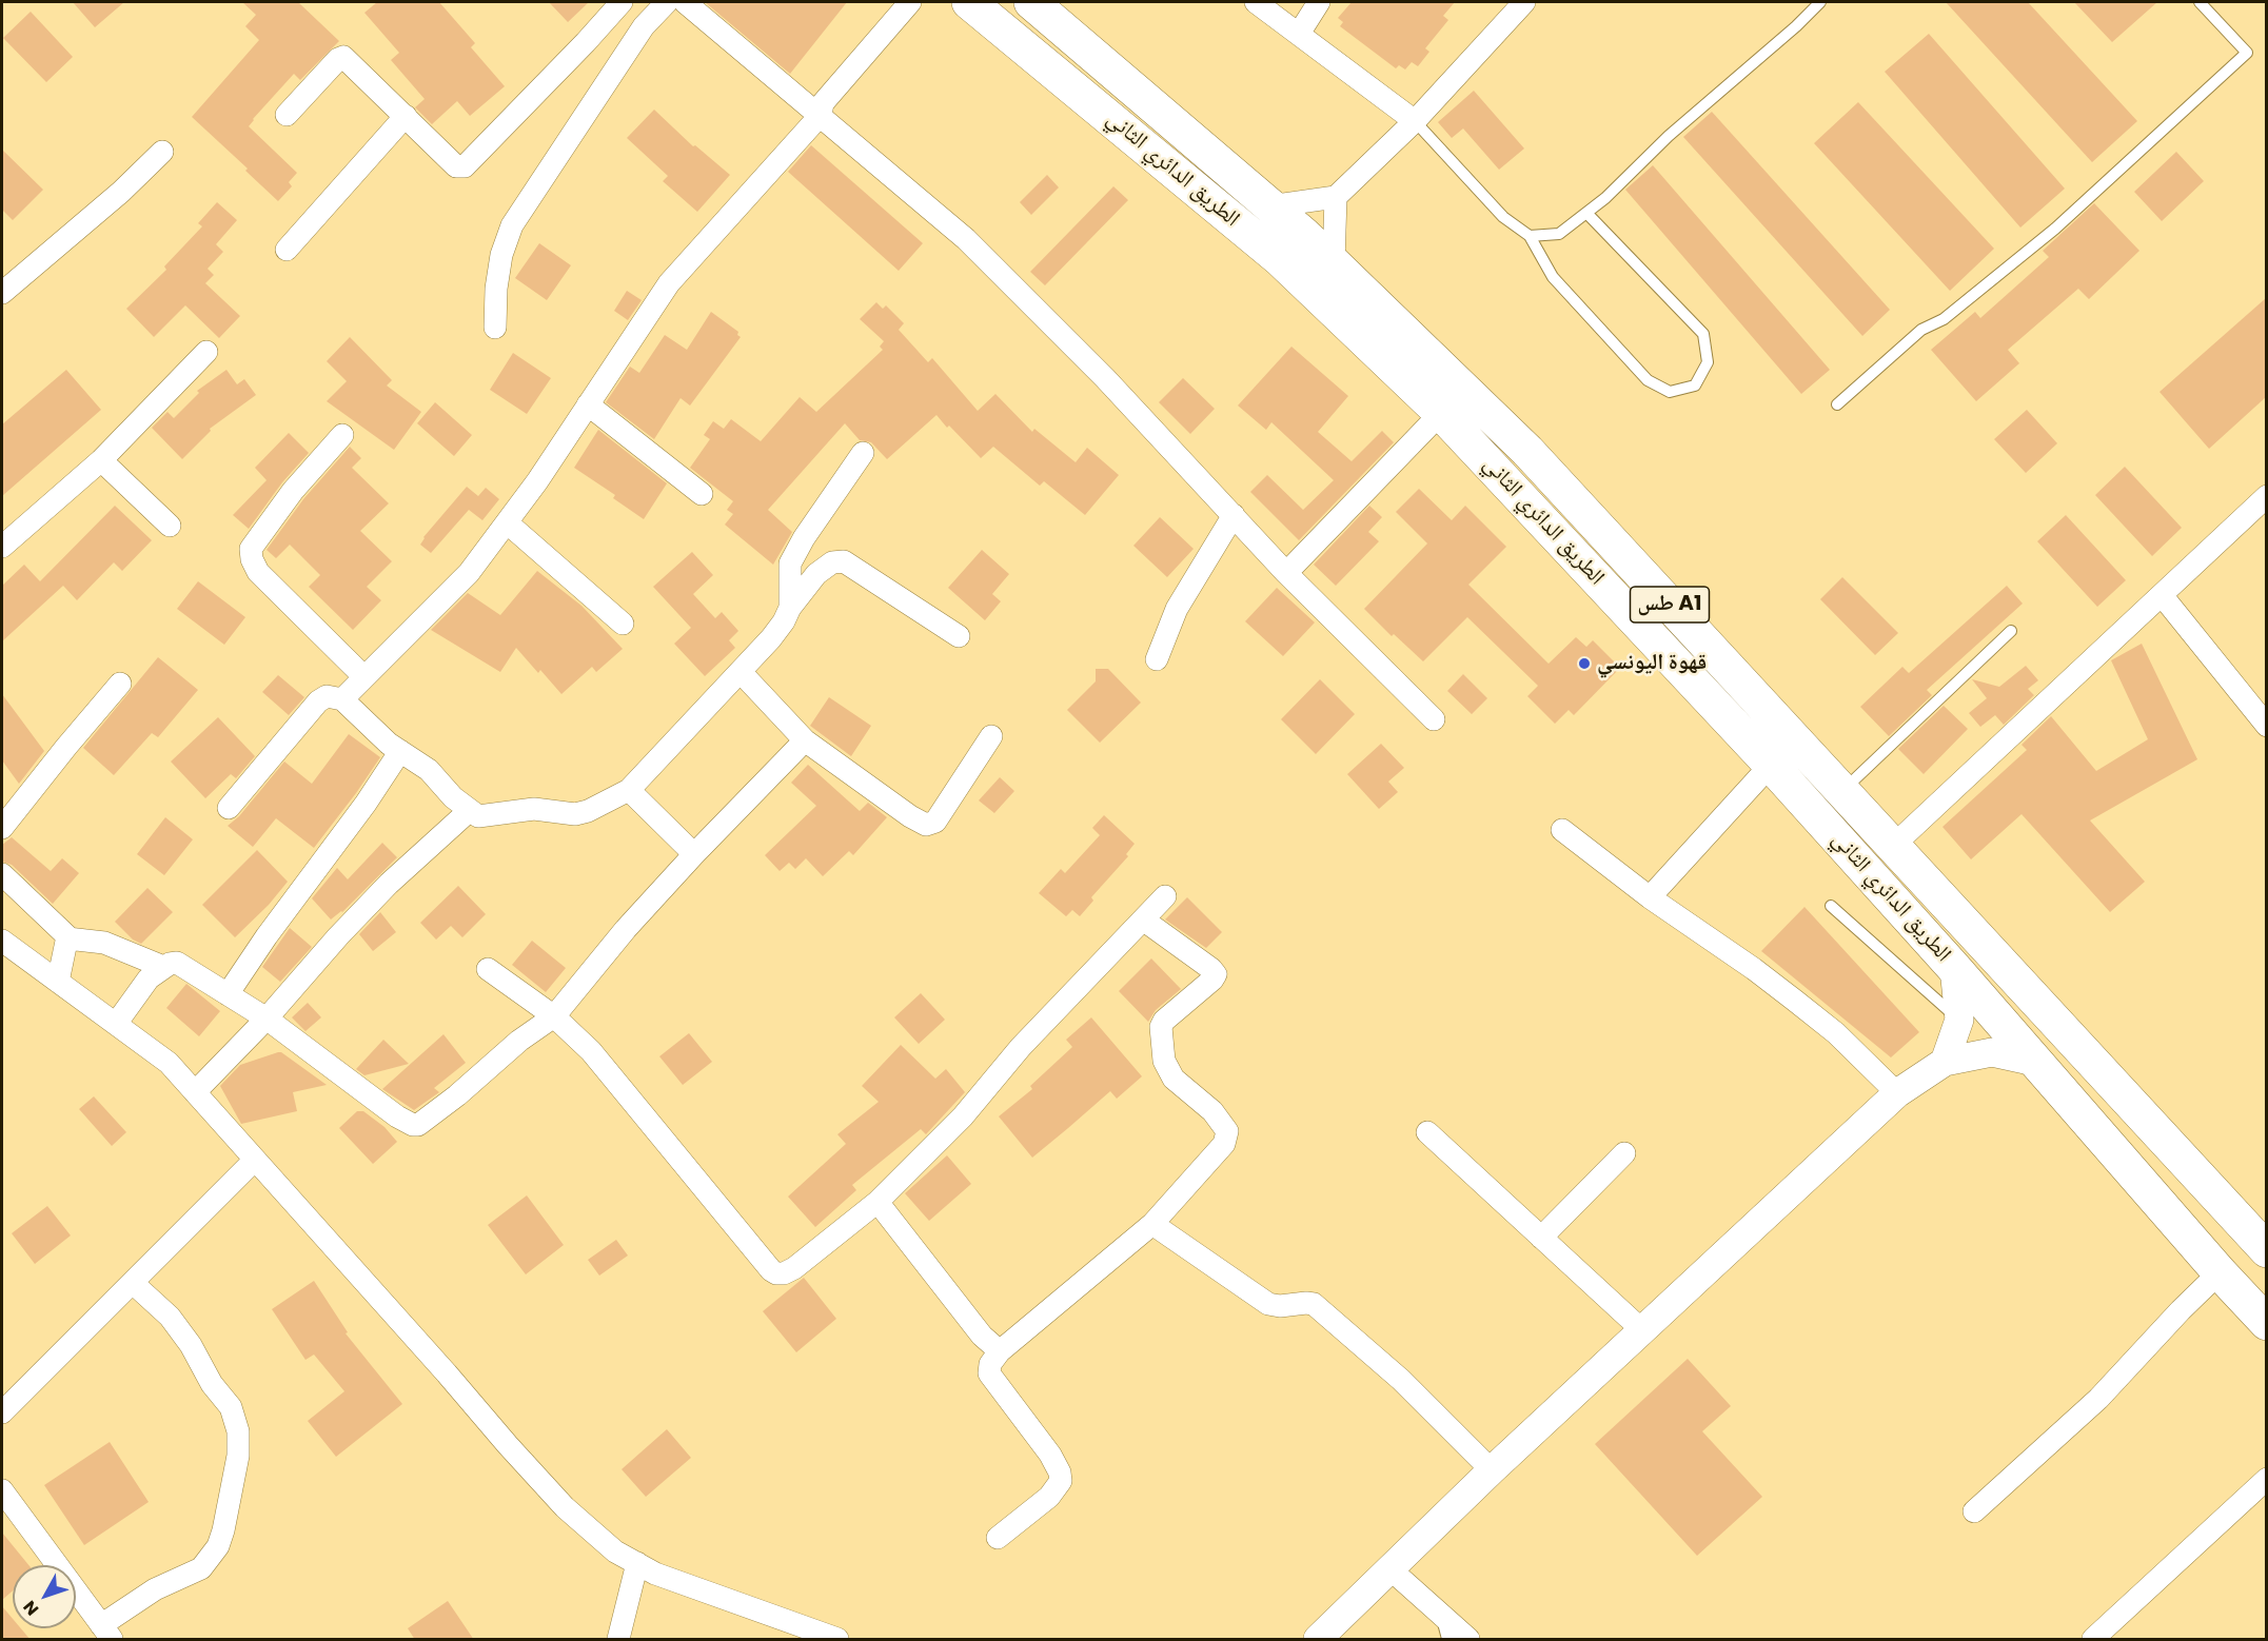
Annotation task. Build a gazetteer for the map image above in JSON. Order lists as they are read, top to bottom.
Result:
{
  "streets": {
    "highway": ["الطريق الدائري الثاني", "طس A1"]
  },
  "places": ["قهوة اليونسي"],
  "north": "bottom left"
}
